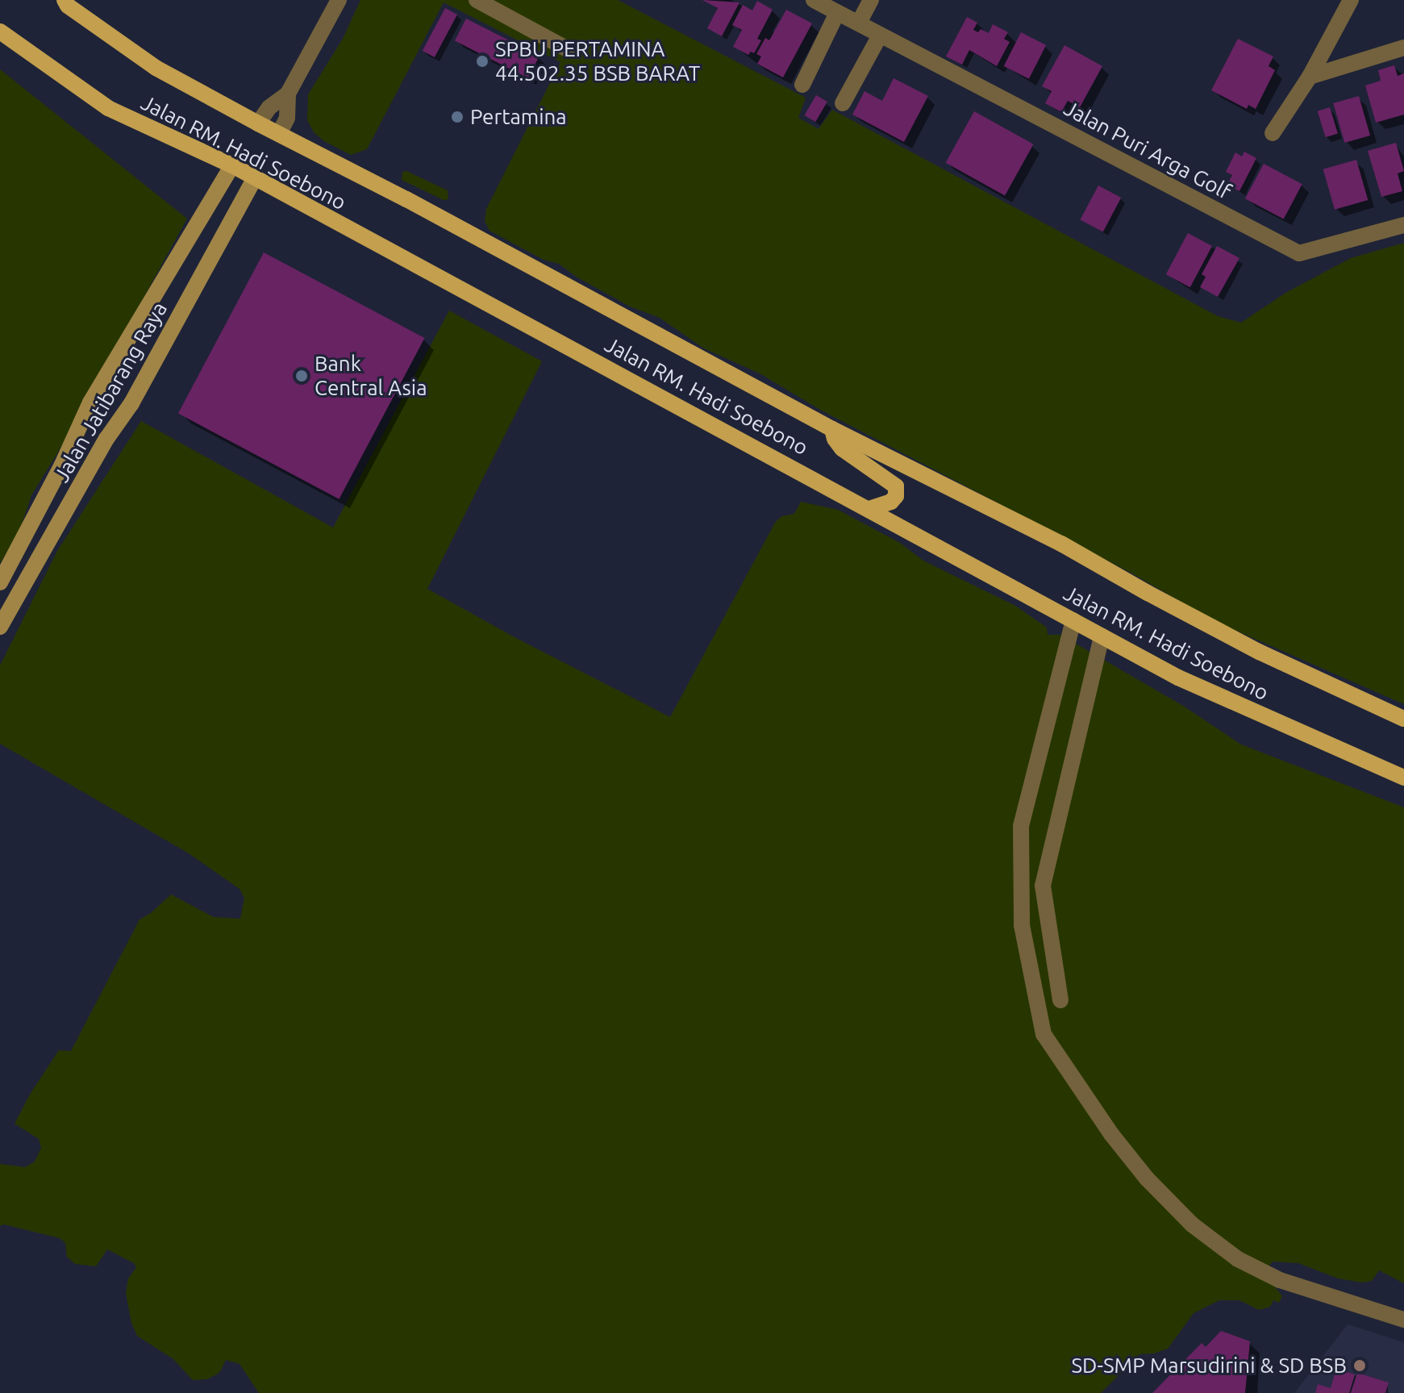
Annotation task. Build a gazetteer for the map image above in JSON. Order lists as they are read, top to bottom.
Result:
{
  "streets": {
    "main road": ["Jalan RM. Hadi Soebono"],
    "street": ["Jalan Puri Arga Golf", "Jalan Jatibarang Raya"]
  },
  "crossings": [
    ["Jalan RM. Hadi Soebono", "Jalan Jatibarang Raya"]
  ],
  "places": [
    "SPBU PERTAMINA 44.502.35 BSB BARAT",
    "Pertamina",
    "Bank Central Asia",
    "SD-SMP Marsudirini & SD BSB"
  ]
}
